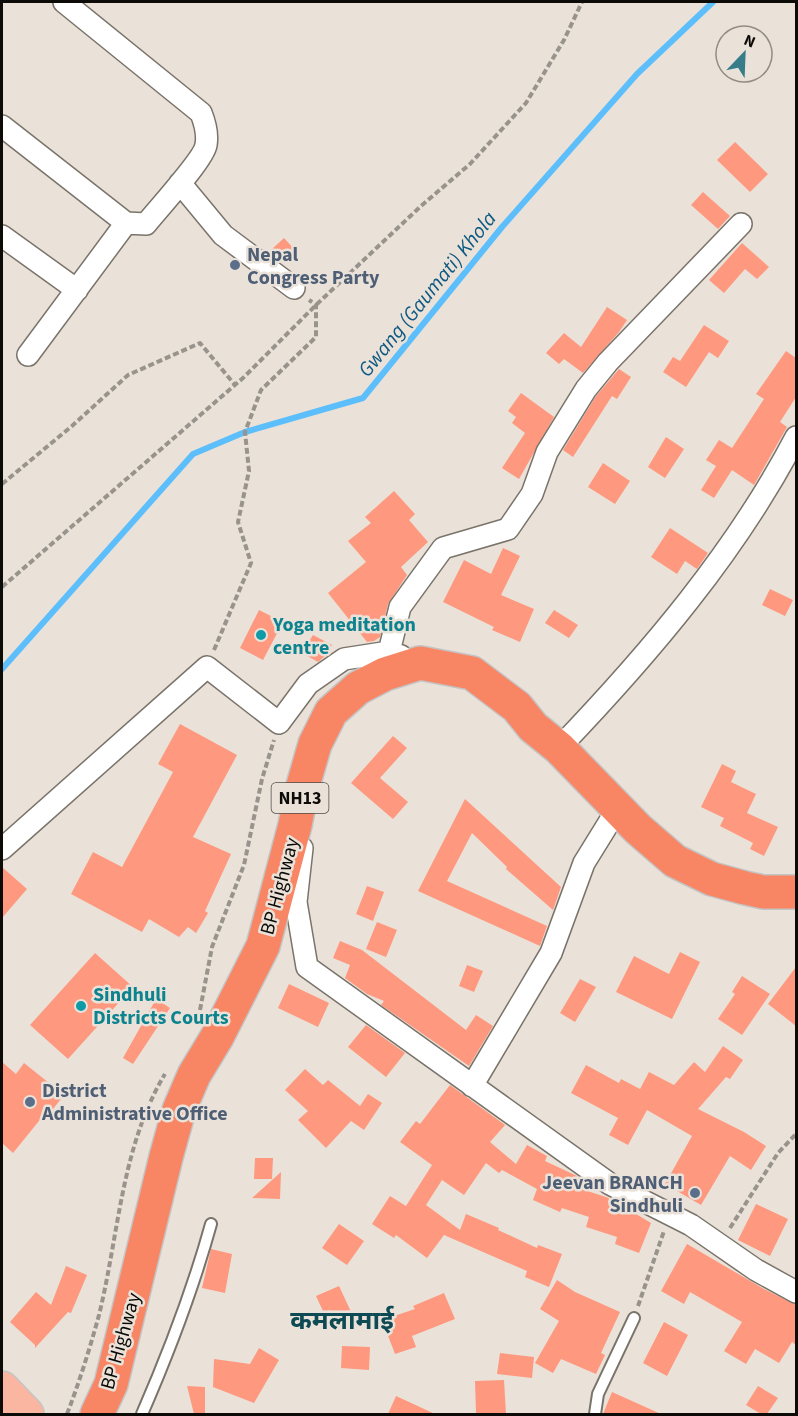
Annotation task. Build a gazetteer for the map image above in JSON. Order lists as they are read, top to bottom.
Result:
{
  "streets": {
    "highway": ["NH13", "BP Highway"]
  },
  "districts": ["कमलामाई"],
  "water": ["Gwang (Gaumati) Khola"],
  "places": [
    "Nepal Congress Party",
    "Yoga meditation centre",
    "Sindhuli Districts Courts",
    "District Administrative Office",
    "Jeevan BRANCH Sindhuli"
  ],
  "north": "top right"
}
